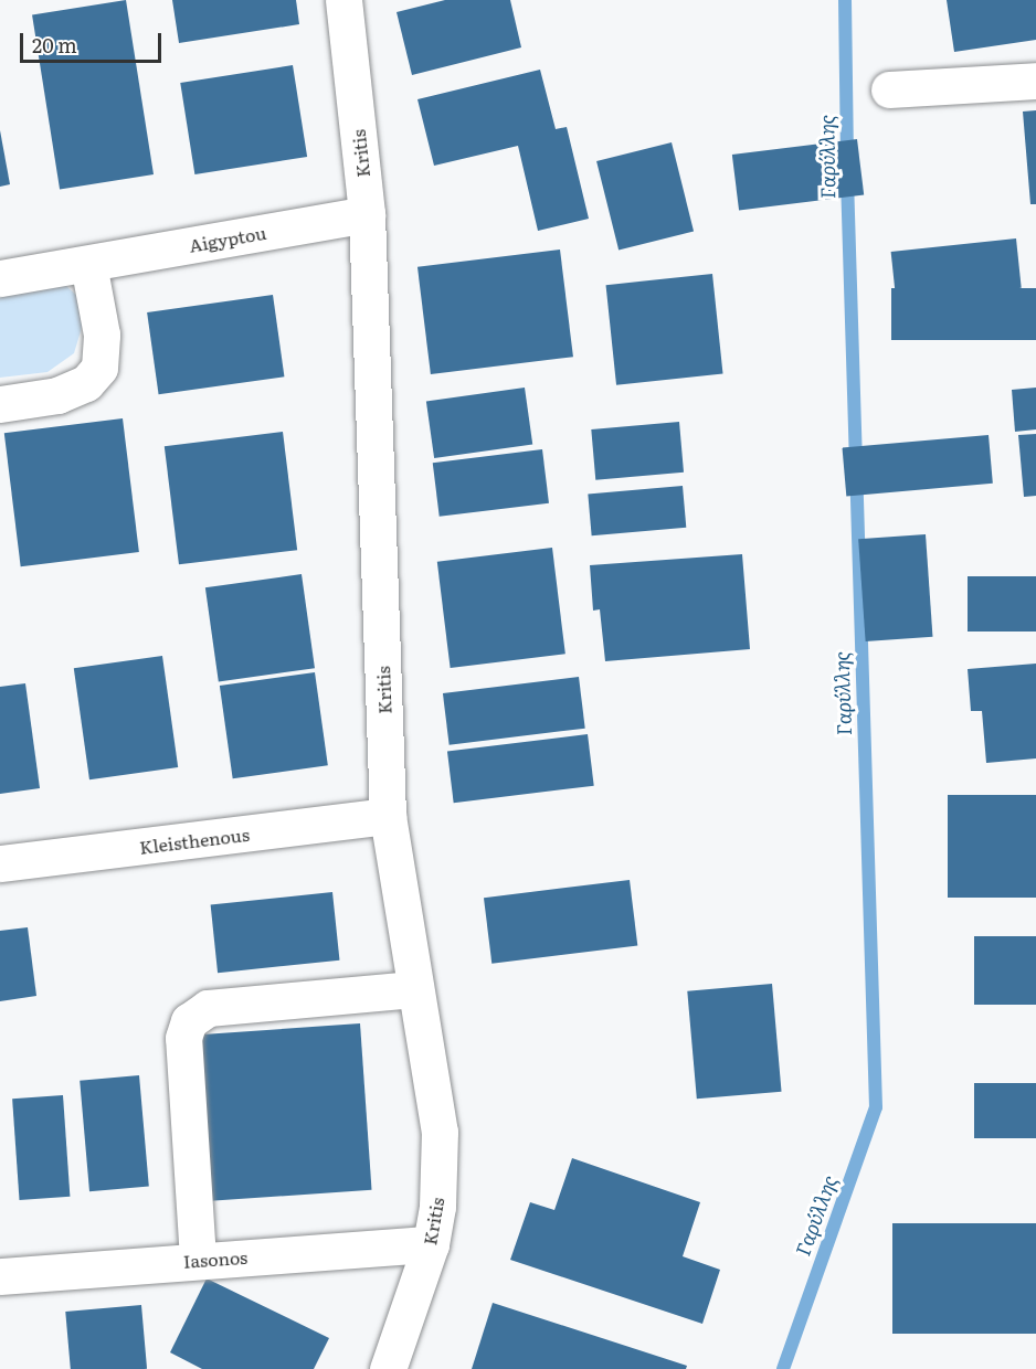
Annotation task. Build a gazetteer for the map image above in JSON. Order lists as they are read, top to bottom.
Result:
{
  "streets": {
    "street": [
      "Kritis",
      "Aigyptou",
      "Kleisthenous",
      "Iasonos"
    ]
  },
  "crossings": [
    ["Kritis", "Aigyptou"],
    ["Kritis", "Kleisthenous"],
    ["Kritis", "Iasonos"]
  ],
  "water": ["Γαρύλλης"],
  "scale_bar": "20 m"
}
